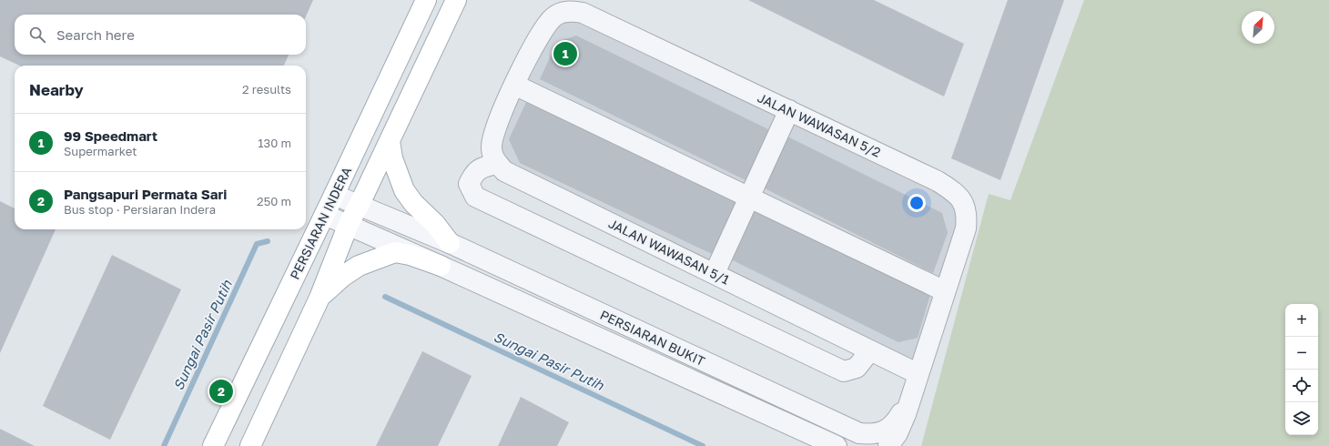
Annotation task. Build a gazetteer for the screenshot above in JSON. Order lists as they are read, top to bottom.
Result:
{
  "streets": {
    "main road": ["PERSIARAN INDERA"],
    "street": ["JALAN WAWASAN 5/2", "JALAN WAWASAN 5/1", "PERSIARAN BUKIT"]
  },
  "crossings": [
    ["JALAN WAWASAN 5/2", "JALAN WAWASAN 5/1"],
    ["JALAN WAWASAN 5/2", "PERSIARAN BUKIT"],
    ["PERSIARAN INDERA", "PERSIARAN BUKIT"]
  ],
  "water": ["Sungai Pasir Putih"],
  "north": "top right",
  "page": {
    "search": "Search here",
    "pins": ["1", "2"],
    "heading": ["Nearby", "2 results"],
    "list": [
      {
        "mark": "1",
        "name": "99 Speedmart",
        "note": "Supermarket",
        "value": "130 m"
      },
      {
        "mark": "2",
        "name": "Pangsapuri Permata Sari",
        "note": "Bus stop · Persiaran Indera",
        "value": "250 m"
      }
    ],
    "map_buttons": ["+", "−"]
  }
}
